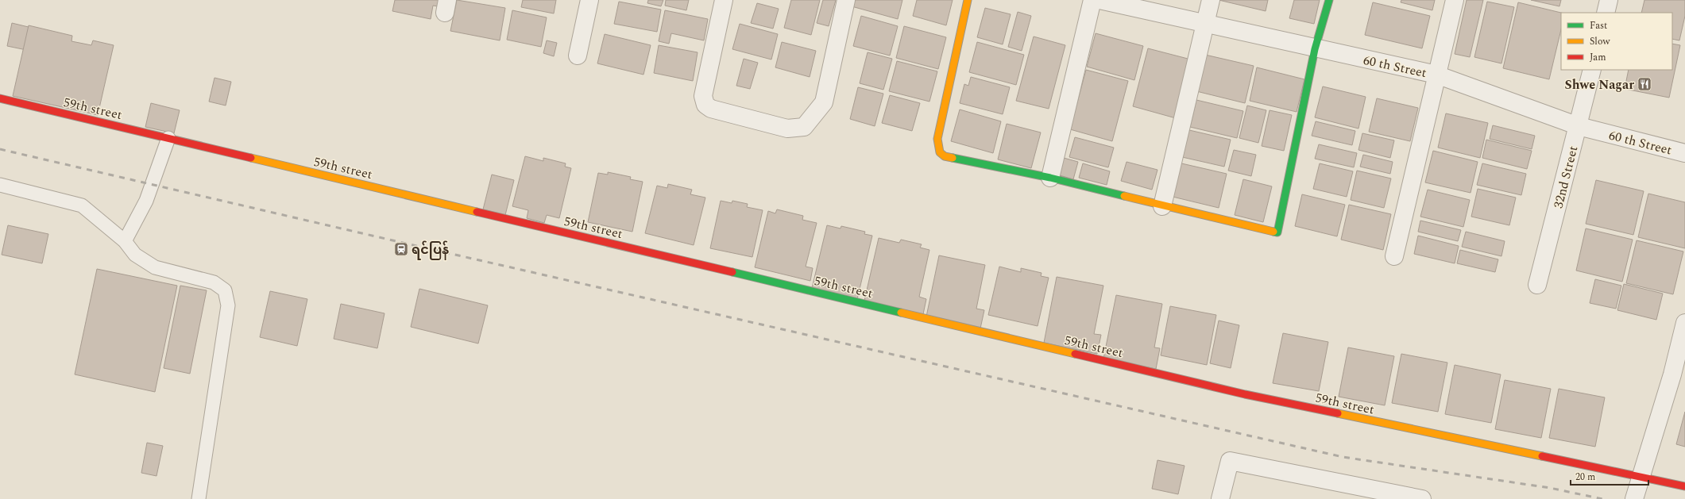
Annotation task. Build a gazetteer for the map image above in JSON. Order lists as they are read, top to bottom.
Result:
{
  "streets": {
    "street": ["60 th Street", "59th street", "32nd Street"]
  },
  "crossings": [
    ["60 th Street", "32nd Street"]
  ],
  "places": {
    "restaurant": ["Shwe Nagar"],
    "station": ["ရင်ပြန်"]
  },
  "legend": ["Fast", "Slow", "Jam"],
  "scale_bar": "20 m"
}
